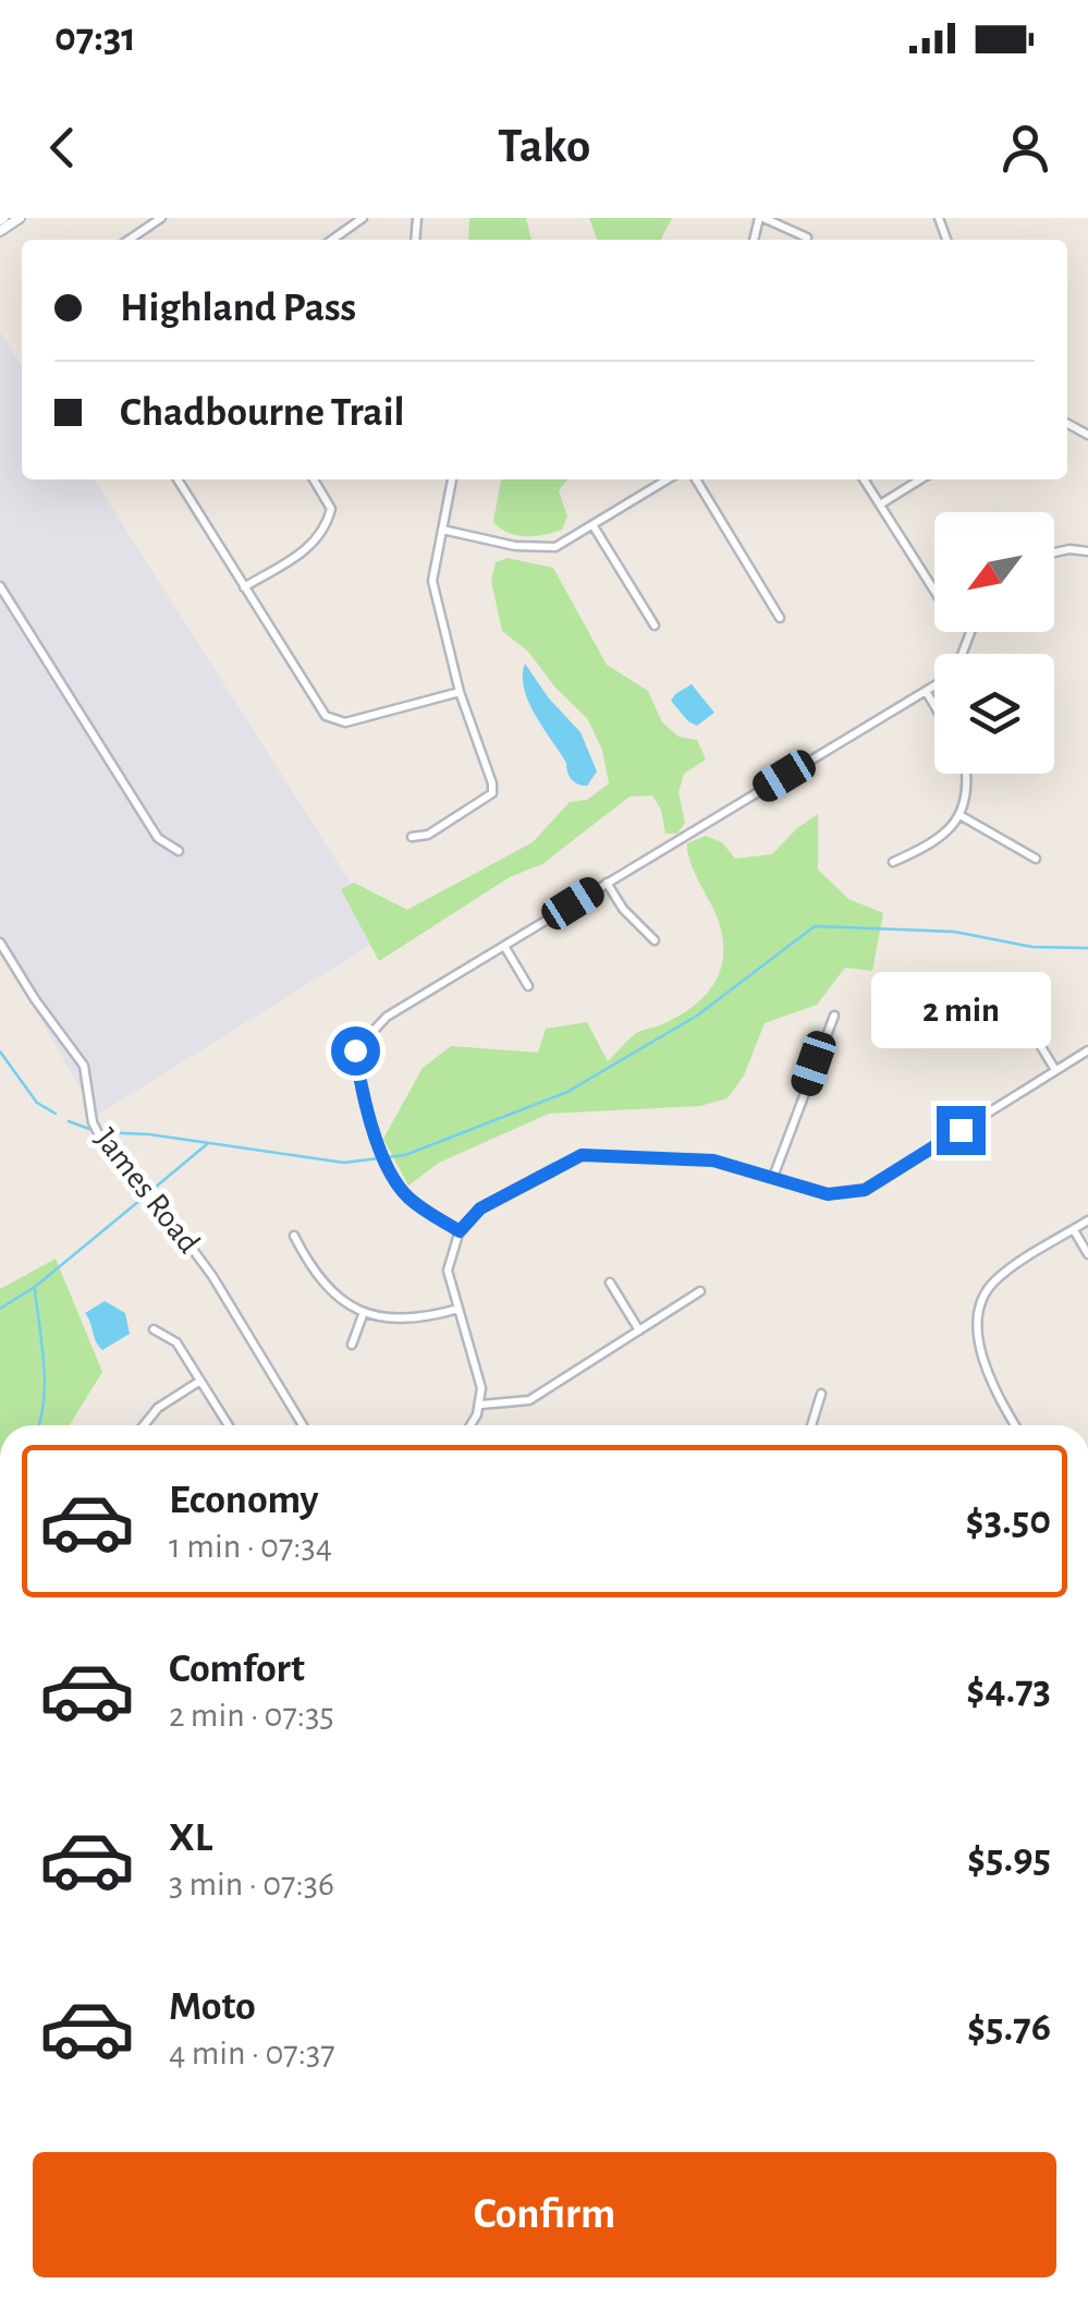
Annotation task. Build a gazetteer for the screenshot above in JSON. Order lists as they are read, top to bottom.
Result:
{
  "streets": {
    "street": ["James Road"]
  },
  "north": "bottom left",
  "page": {
    "status": "07:31",
    "header": "Tako",
    "banner": ["Highland Pass", "Chadbourne Trail"],
    "bubble": "2 min",
    "list": [
      {
        "name": "Economy",
        "note": "1 min · 07:34",
        "value": "$3.50"
      },
      {
        "name": "Comfort",
        "note": "2 min · 07:35",
        "value": "$4.73"
      },
      {
        "name": "XL",
        "note": "3 min · 07:36",
        "value": "$5.95"
      },
      {
        "name": "Moto",
        "note": "4 min · 07:37",
        "value": "$5.76"
      }
    ],
    "buttons": "Confirm"
  }
}
